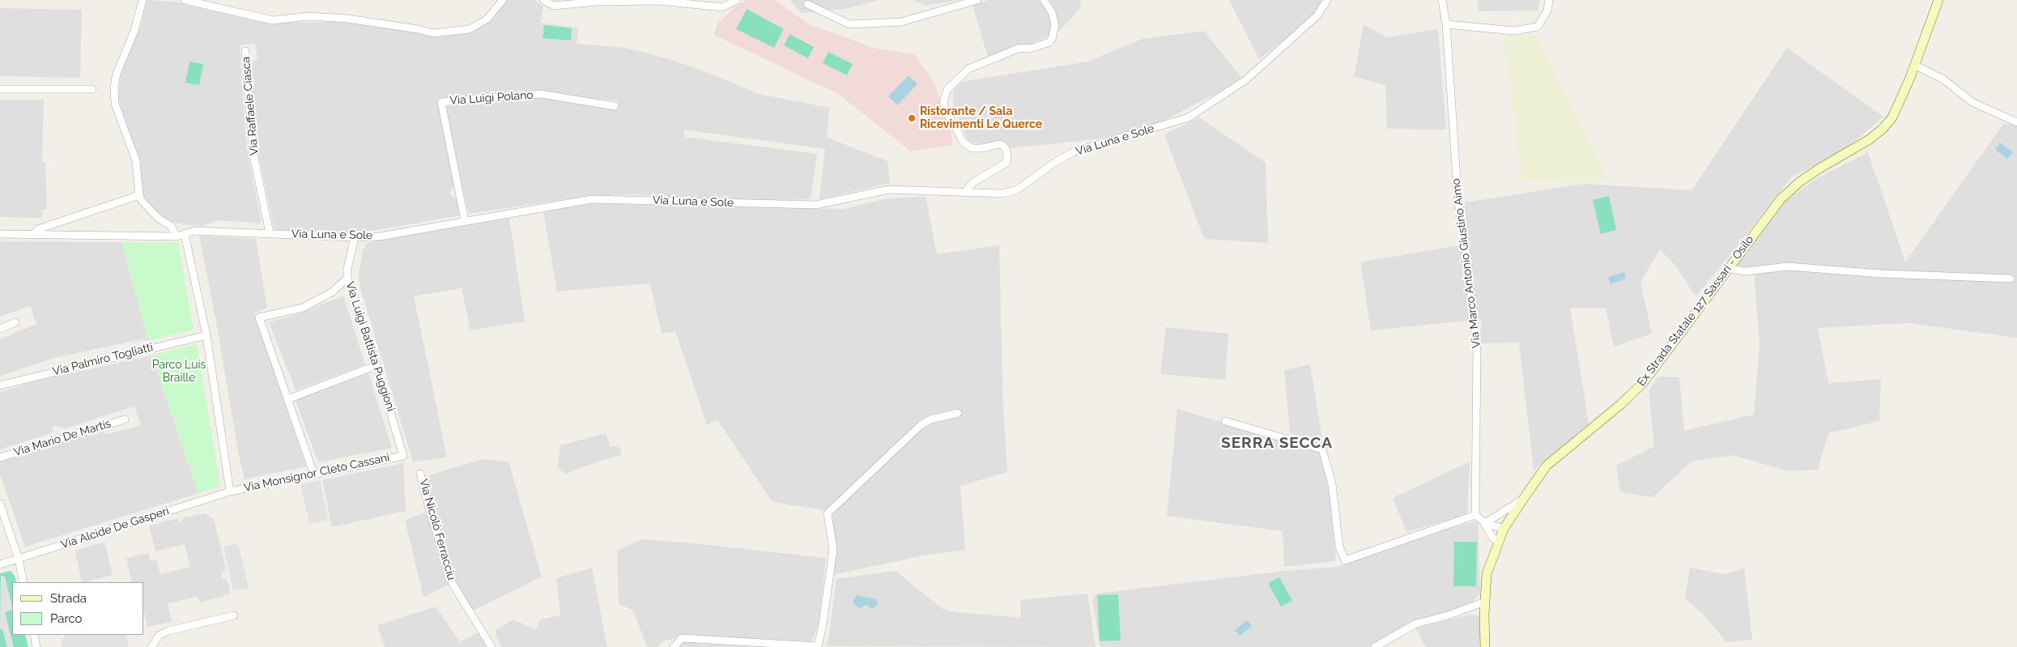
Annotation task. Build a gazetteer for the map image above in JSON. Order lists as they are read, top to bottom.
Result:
{
  "streets": {
    "main road": ["Ex Strada Statale 127 Sassari - Osilo"],
    "street": [
      "Via Luigi Polano",
      "Via Raffaele Ciasca",
      "Via Luna e Sole",
      "Via Marco Antonio Giustino Aimo",
      "Via Luigi Battista Puggioni",
      "Via Palmiro Togliatti",
      "Via Mario De Martis",
      "Via Monsignor Cleto Cassani",
      "Via Alcide De Gasperi",
      "Via Nicolò Ferracciu"
    ]
  },
  "crossings": [
    ["Via Luigi Polano", "Via Luna e Sole"],
    ["Via Raffaele Ciasca", "Via Luna e Sole"],
    ["Via Luna e Sole", "Via Luigi Battista Puggioni"],
    ["Via Luigi Battista Puggioni", "Via Monsignor Cleto Cassani"],
    ["Via Monsignor Cleto Cassani", "Via Alcide De Gasperi"]
  ],
  "districts": ["SERRA SECCA"],
  "parks": ["Parco Luis Braille"],
  "places": ["Ristorante / Sala Ricevimenti Le Querce"],
  "legend": ["Strada", "Parco"]
}
